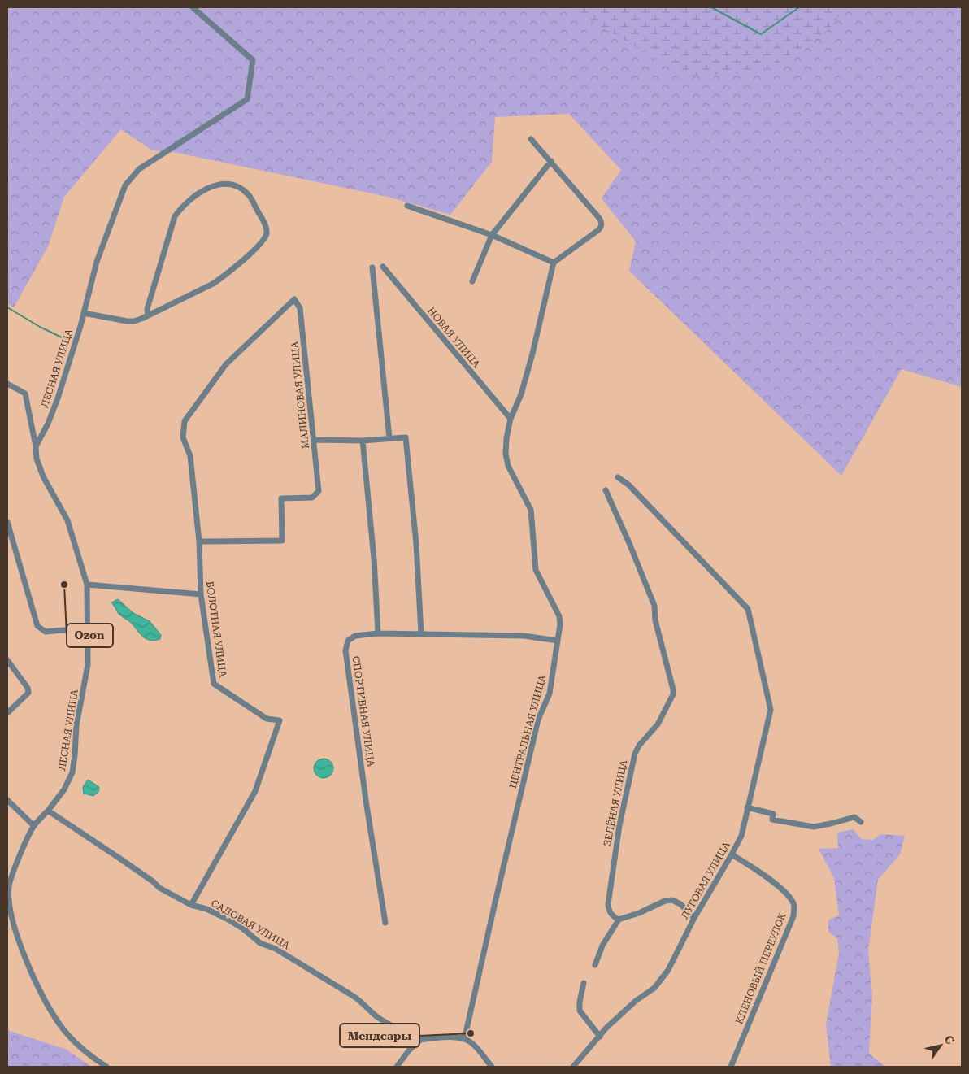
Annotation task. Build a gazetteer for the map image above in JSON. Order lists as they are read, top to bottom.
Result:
{
  "streets": {
    "street": [
      "НОВАЯ УЛИЦА",
      "ЛЕСНАЯ УЛИЦА",
      "МАЛИНОВАЯ УЛИЦА",
      "БОЛОТНАЯ УЛИЦА",
      "СПОРТИВНАЯ УЛИЦА",
      "ЦЕНТРАЛЬНАЯ УЛИЦА",
      "ЗЕЛЁНАЯ УЛИЦА",
      "ЛУГОВАЯ УЛИЦА",
      "САДОВАЯ УЛИЦА",
      "КЛЕНОВЫЙ ПЕРЕУЛОК"
    ]
  },
  "crossings": [
    ["НОВАЯ УЛИЦА", "ЦЕНТРАЛЬНАЯ УЛИЦА"],
    ["ЛЕСНАЯ УЛИЦА", "САДОВАЯ УЛИЦА"],
    ["МАЛИНОВАЯ УЛИЦА", "БОЛОТНАЯ УЛИЦА"],
    ["БОЛОТНАЯ УЛИЦА", "САДОВАЯ УЛИЦА"],
    ["СПОРТИВНАЯ УЛИЦА", "ЦЕНТРАЛЬНАЯ УЛИЦА"],
    ["ЛУГОВАЯ УЛИЦА", "КЛЕНОВЫЙ ПЕРЕУЛОК"]
  ],
  "places": ["Ozon", "Мендсары"],
  "north": "top right"
}
